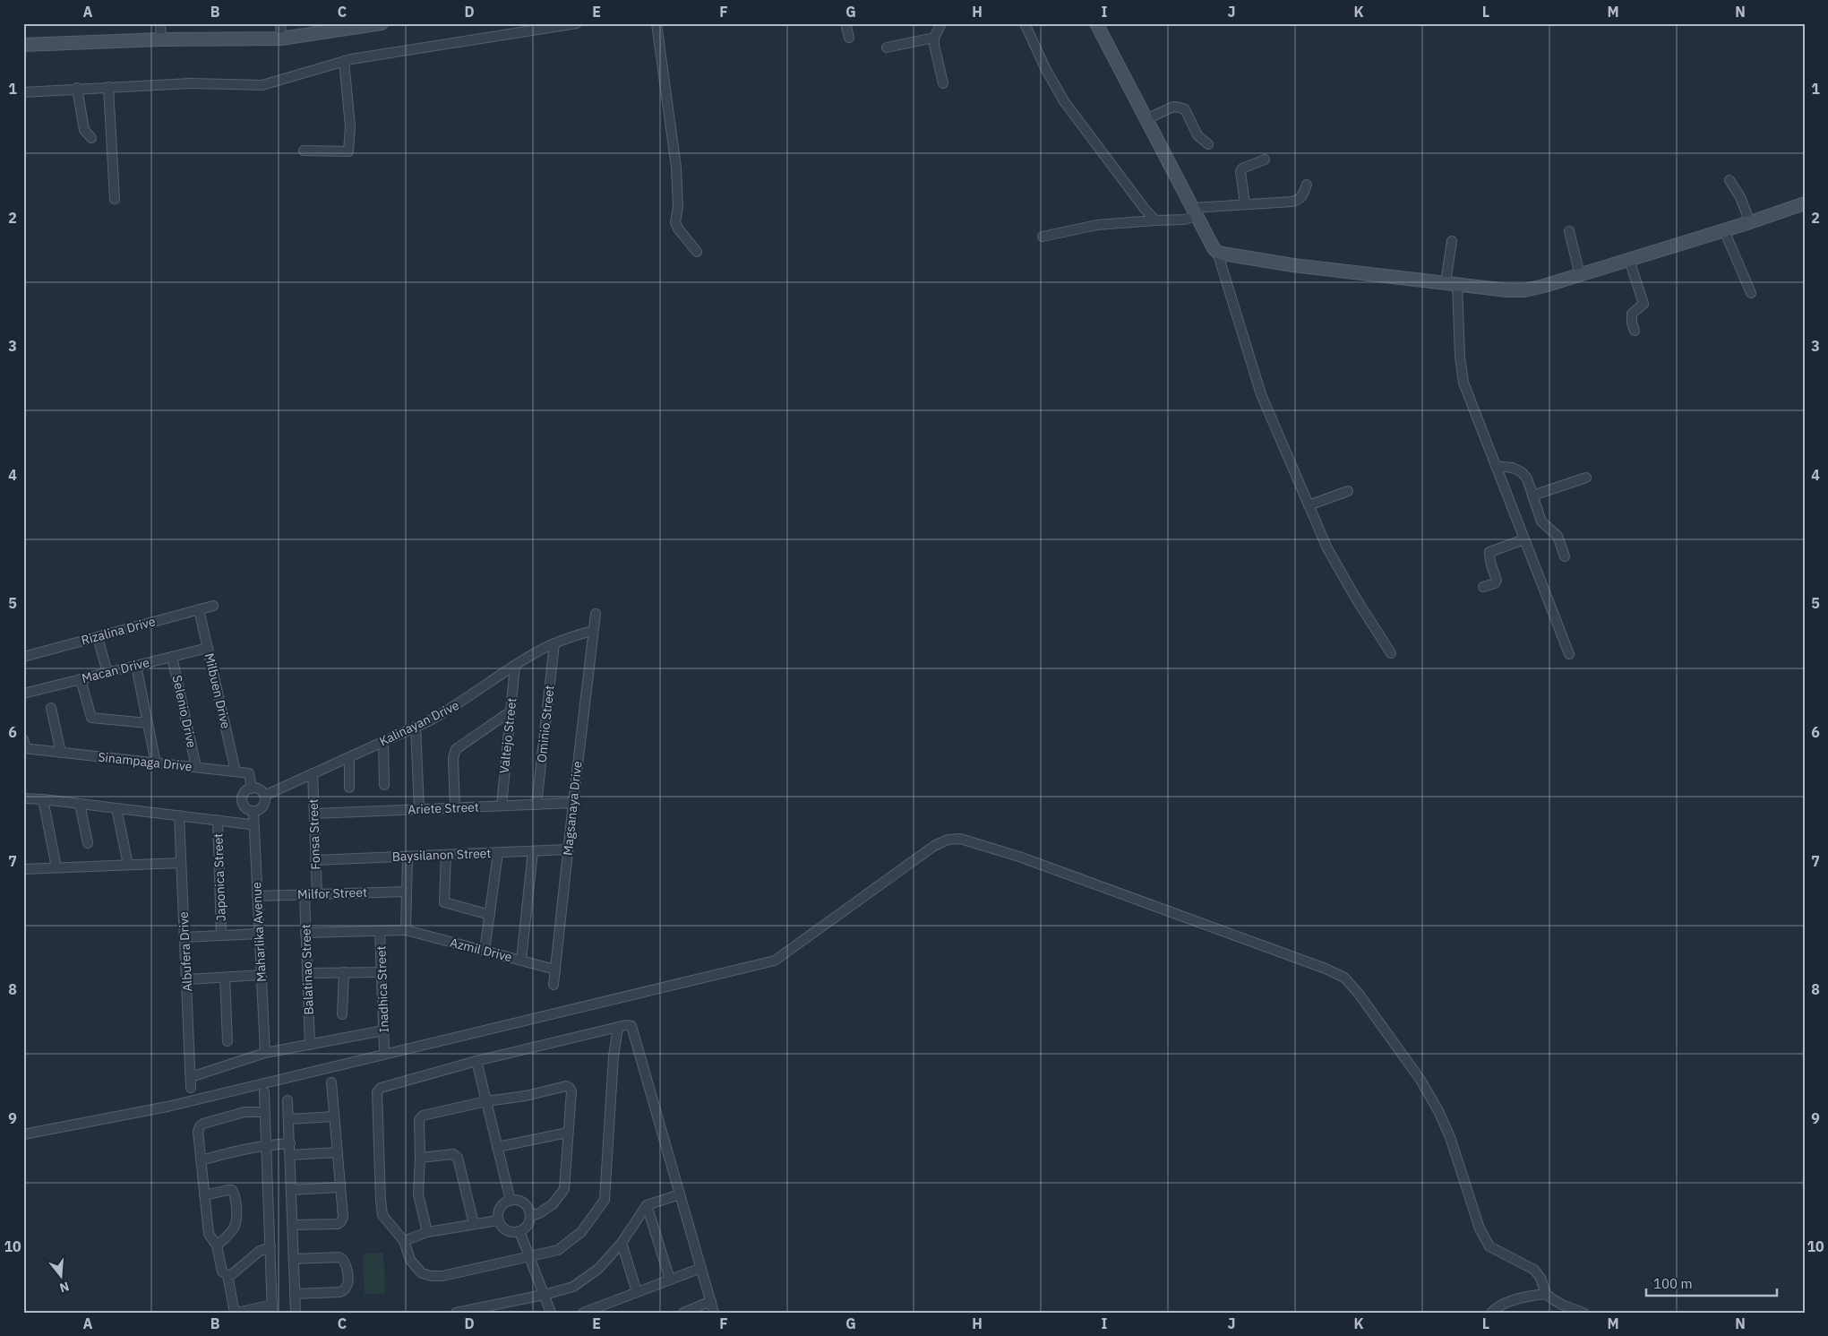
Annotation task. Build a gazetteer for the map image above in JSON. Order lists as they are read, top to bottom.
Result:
{
  "streets": {
    "street": [
      "Rizalina Drive",
      "Macan Drive",
      "Milbuen Drive",
      "Selenio Drive",
      "Kalinayan Drive",
      "Ominio Street",
      "Valtejo Street",
      "Sinampaga Drive",
      "Ariete Street",
      "Magsanaya Drive",
      "Fonsa Street",
      "Baysilanon Street",
      "Japonica Street",
      "Milfor Street",
      "Maharlika Avenue",
      "Azmil Drive",
      "Albufera Drive",
      "Balatinao Street",
      "Inadhica Street"
    ]
  },
  "crossings": [
    ["Rizalina Drive", "Milbuen Drive"],
    ["Macan Drive", "Milbuen Drive"],
    ["Macan Drive", "Selenio Drive"],
    ["Milbuen Drive", "Sinampaga Drive"],
    ["Selenio Drive", "Sinampaga Drive"],
    ["Kalinayan Drive", "Ominio Street"],
    ["Kalinayan Drive", "Valtejo Street"],
    ["Kalinayan Drive", "Sinampaga Drive"],
    ["Kalinayan Drive", "Magsanaya Drive"],
    ["Kalinayan Drive", "Fonsa Street"],
    ["Kalinayan Drive", "Maharlika Avenue"],
    ["Ominio Street", "Ariete Street"],
    ["Valtejo Street", "Ariete Street"],
    ["Sinampaga Drive", "Maharlika Avenue"],
    ["Ariete Street", "Magsanaya Drive"],
    ["Ariete Street", "Fonsa Street"],
    ["Magsanaya Drive", "Baysilanon Street"],
    ["Magsanaya Drive", "Azmil Drive"],
    ["Fonsa Street", "Baysilanon Street"],
    ["Fonsa Street", "Milfor Street"],
    ["Milfor Street", "Maharlika Avenue"],
    ["Milfor Street", "Balatinao Street"],
    ["Azmil Drive", "Balatinao Street"],
    ["Azmil Drive", "Inadhica Street"]
  ],
  "scale_bar": "100 m",
  "north": "bottom",
  "grid": {
    "columns": [
      "A",
      "B",
      "C",
      "D",
      "E",
      "F",
      "G",
      "H",
      "I",
      "J",
      "K",
      "L",
      "M",
      "N"
    ],
    "rows": [
      "1",
      "2",
      "3",
      "4",
      "5",
      "6",
      "7",
      "8",
      "9",
      "10"
    ]
  }
}
